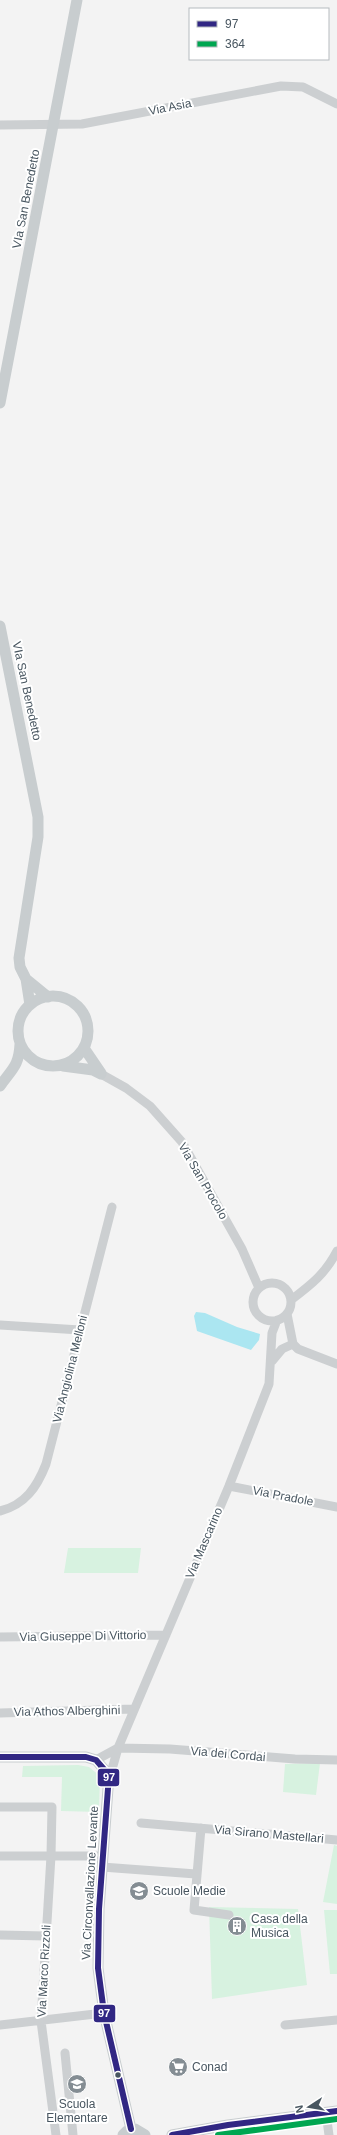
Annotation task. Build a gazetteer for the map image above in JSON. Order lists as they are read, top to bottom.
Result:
{
  "streets": {
    "main road": ["VIa San Benedetto", "Via Circonvallazione Levante"],
    "street": [
      "Via Asia",
      "Via San Procolo",
      "Via Angiolina Melloni",
      "Via Pradole",
      "Via Mascarino",
      "Via Giuseppe Di Vittorio",
      "Via Athos Alberghini",
      "Via dei Cordai",
      "Via Sirano Mastellari",
      "Via Marco Rizzoli"
    ]
  },
  "crossings": [
    ["Via Asia", "VIa San Benedetto"],
    ["Via San Procolo", "Via Mascarino"],
    ["Via Pradole", "Via Mascarino"],
    ["Via Mascarino", "Via Giuseppe Di Vittorio"],
    ["Via Mascarino", "Via Athos Alberghini"],
    ["Via Mascarino", "Via dei Cordai"],
    ["Via Mascarino", "Via Circonvallazione Levante"]
  ],
  "places": {
    "school or university": ["Scuole Medie", "Scuola Elementare"],
    "building": ["Casa della Musica"],
    "supermarket": ["Conad"]
  },
  "lines": ["transit line 97", "transit line 364"],
  "legend": ["97", "364"],
  "north": "left"
}
